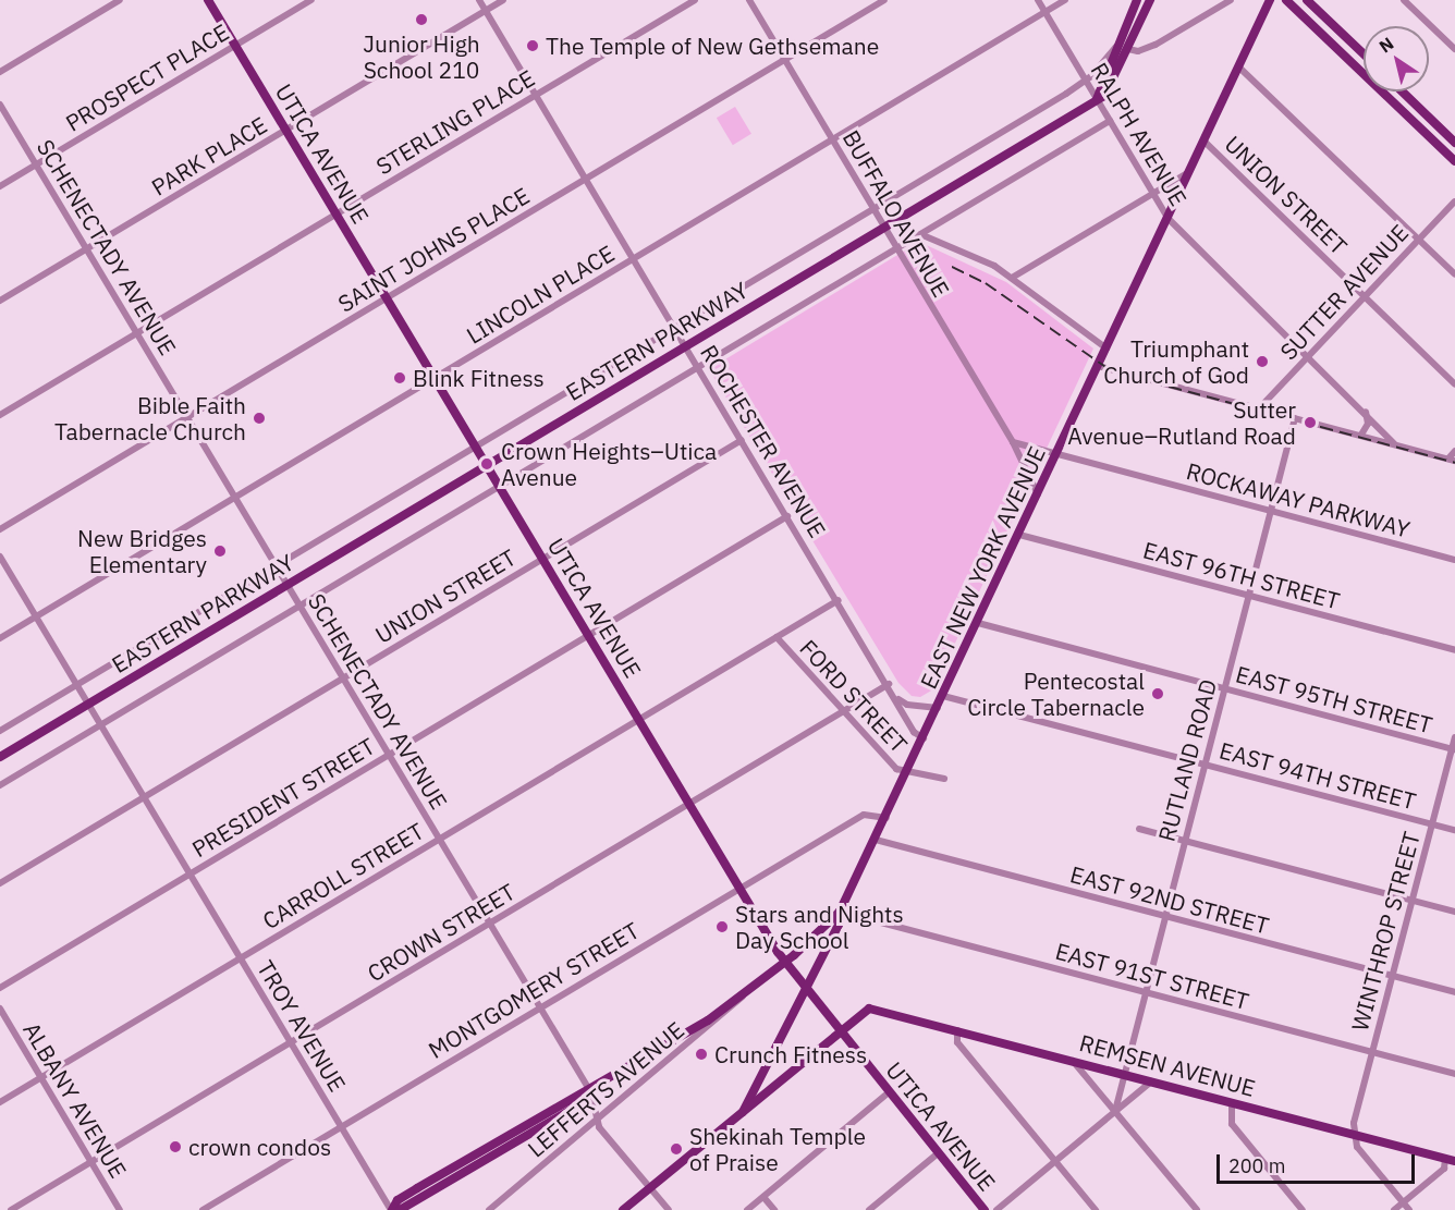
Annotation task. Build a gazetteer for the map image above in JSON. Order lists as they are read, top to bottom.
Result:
{
  "streets": {
    "main road": [
      "UTICA AVENUE",
      "EASTERN PARKWAY",
      "EAST NEW YORK AVENUE",
      "REMSEN AVENUE"
    ],
    "street": [
      "PROSPECT PLACE",
      "STERLING PLACE",
      "RALPH AVENUE",
      "PARK PLACE",
      "UNION STREET",
      "BUFFALO AVENUE",
      "SCHENECTADY AVENUE",
      "SAINT JOHNS PLACE",
      "SUTTER AVENUE",
      "LINCOLN PLACE",
      "ROCHESTER AVENUE",
      "ROCKAWAY PARKWAY",
      "EAST 96TH STREET",
      "FORD STREET",
      "EAST 95TH STREET",
      "RUTLAND ROAD",
      "EAST 94TH STREET",
      "PRESIDENT STREET",
      "CARROLL STREET",
      "EAST 92ND STREET",
      "WINTHROP STREET",
      "CROWN STREET",
      "EAST 91ST STREET",
      "MONTGOMERY STREET",
      "TROY AVENUE",
      "LEFFERTS AVENUE",
      "ALBANY AVENUE"
    ]
  },
  "crossings": [
    ["PROSPECT PLACE", "UTICA AVENUE"],
    ["PROSPECT PLACE", "SCHENECTADY AVENUE"],
    ["STERLING PLACE", "UTICA AVENUE"],
    ["STERLING PLACE", "SCHENECTADY AVENUE"],
    ["STERLING PLACE", "ROCHESTER AVENUE"],
    ["RALPH AVENUE", "SUTTER AVENUE"],
    ["RALPH AVENUE", "LINCOLN PLACE"],
    ["RALPH AVENUE", "EASTERN PARKWAY"],
    ["RALPH AVENUE", "EAST NEW YORK AVENUE"],
    ["UTICA AVENUE", "PARK PLACE"],
    ["UTICA AVENUE", "UNION STREET"],
    ["UTICA AVENUE", "SAINT JOHNS PLACE"],
    ["UTICA AVENUE", "LINCOLN PLACE"],
    ["UTICA AVENUE", "EASTERN PARKWAY"],
    ["UTICA AVENUE", "EAST NEW YORK AVENUE"],
    ["UTICA AVENUE", "PRESIDENT STREET"],
    ["UTICA AVENUE", "CARROLL STREET"],
    ["UTICA AVENUE", "CROWN STREET"],
    ["UTICA AVENUE", "MONTGOMERY STREET"],
    ["PARK PLACE", "SCHENECTADY AVENUE"],
    ["PARK PLACE", "ROCHESTER AVENUE"],
    ["UNION STREET", "SCHENECTADY AVENUE"],
    ["UNION STREET", "SUTTER AVENUE"],
    ["UNION STREET", "ROCHESTER AVENUE"],
    ["UNION STREET", "EAST NEW YORK AVENUE"],
    ["UNION STREET", "TROY AVENUE"],
    ["BUFFALO AVENUE", "SAINT JOHNS PLACE"],
    ["BUFFALO AVENUE", "LINCOLN PLACE"],
    ["BUFFALO AVENUE", "EASTERN PARKWAY"],
    ["BUFFALO AVENUE", "EAST NEW YORK AVENUE"],
    ["SCHENECTADY AVENUE", "SAINT JOHNS PLACE"],
    ["SCHENECTADY AVENUE", "LINCOLN PLACE"],
    ["SCHENECTADY AVENUE", "EASTERN PARKWAY"],
    ["SCHENECTADY AVENUE", "PRESIDENT STREET"],
    ["SCHENECTADY AVENUE", "CARROLL STREET"],
    ["SCHENECTADY AVENUE", "CROWN STREET"],
    ["SCHENECTADY AVENUE", "MONTGOMERY STREET"],
    ["SCHENECTADY AVENUE", "LEFFERTS AVENUE"],
    ["SAINT JOHNS PLACE", "ROCHESTER AVENUE"],
    ["LINCOLN PLACE", "ROCHESTER AVENUE"],
    ["LINCOLN PLACE", "TROY AVENUE"],
    ["EASTERN PARKWAY", "ROCHESTER AVENUE"],
    ["EASTERN PARKWAY", "TROY AVENUE"],
    ["ROCHESTER AVENUE", "EAST NEW YORK AVENUE"],
    ["ROCHESTER AVENUE", "PRESIDENT STREET"],
    ["ROCHESTER AVENUE", "CARROLL STREET"],
    ["ROCHESTER AVENUE", "CROWN STREET"],
    ["ROCKAWAY PARKWAY", "EAST NEW YORK AVENUE"],
    ["ROCKAWAY PARKWAY", "RUTLAND ROAD"],
    ["EAST NEW YORK AVENUE", "EAST 96TH STREET"],
    ["EAST NEW YORK AVENUE", "FORD STREET"],
    ["EAST NEW YORK AVENUE", "EAST 95TH STREET"],
    ["EAST NEW YORK AVENUE", "EAST 94TH STREET"],
    ["EAST NEW YORK AVENUE", "EAST 92ND STREET"],
    ["EAST NEW YORK AVENUE", "EAST 91ST STREET"],
    ["EAST NEW YORK AVENUE", "MONTGOMERY STREET"],
    ["EAST NEW YORK AVENUE", "REMSEN AVENUE"],
    ["EAST 96TH STREET", "RUTLAND ROAD"],
    ["FORD STREET", "CARROLL STREET"],
    ["FORD STREET", "CROWN STREET"],
    ["EAST 95TH STREET", "RUTLAND ROAD"],
    ["EAST 95TH STREET", "WINTHROP STREET"],
    ["RUTLAND ROAD", "EAST 94TH STREET"],
    ["RUTLAND ROAD", "EAST 92ND STREET"],
    ["RUTLAND ROAD", "EAST 91ST STREET"],
    ["RUTLAND ROAD", "REMSEN AVENUE"],
    ["EAST 94TH STREET", "WINTHROP STREET"],
    ["PRESIDENT STREET", "TROY AVENUE"],
    ["CARROLL STREET", "TROY AVENUE"],
    ["CARROLL STREET", "ALBANY AVENUE"],
    ["EAST 92ND STREET", "WINTHROP STREET"],
    ["WINTHROP STREET", "EAST 91ST STREET"],
    ["WINTHROP STREET", "REMSEN AVENUE"],
    ["CROWN STREET", "TROY AVENUE"],
    ["CROWN STREET", "ALBANY AVENUE"],
    ["MONTGOMERY STREET", "TROY AVENUE"]
  ],
  "places": [
    "Junior High School 210",
    "The Temple of New Gethsemane",
    "Triumphant Church of God",
    "Blink Fitness",
    "Bible Faith Tabernacle Church",
    "Sutter Avenue–Rutland Road",
    "Crown Heights–Utica Avenue",
    "New Bridges Elementary",
    "Pentecostal Circle Tabernacle",
    "Stars and Nights Day School",
    "Crunch Fitness",
    "crown condos",
    "Shekinah Temple of Praise"
  ],
  "scale_bar": "200 m",
  "north": "top left"
}
